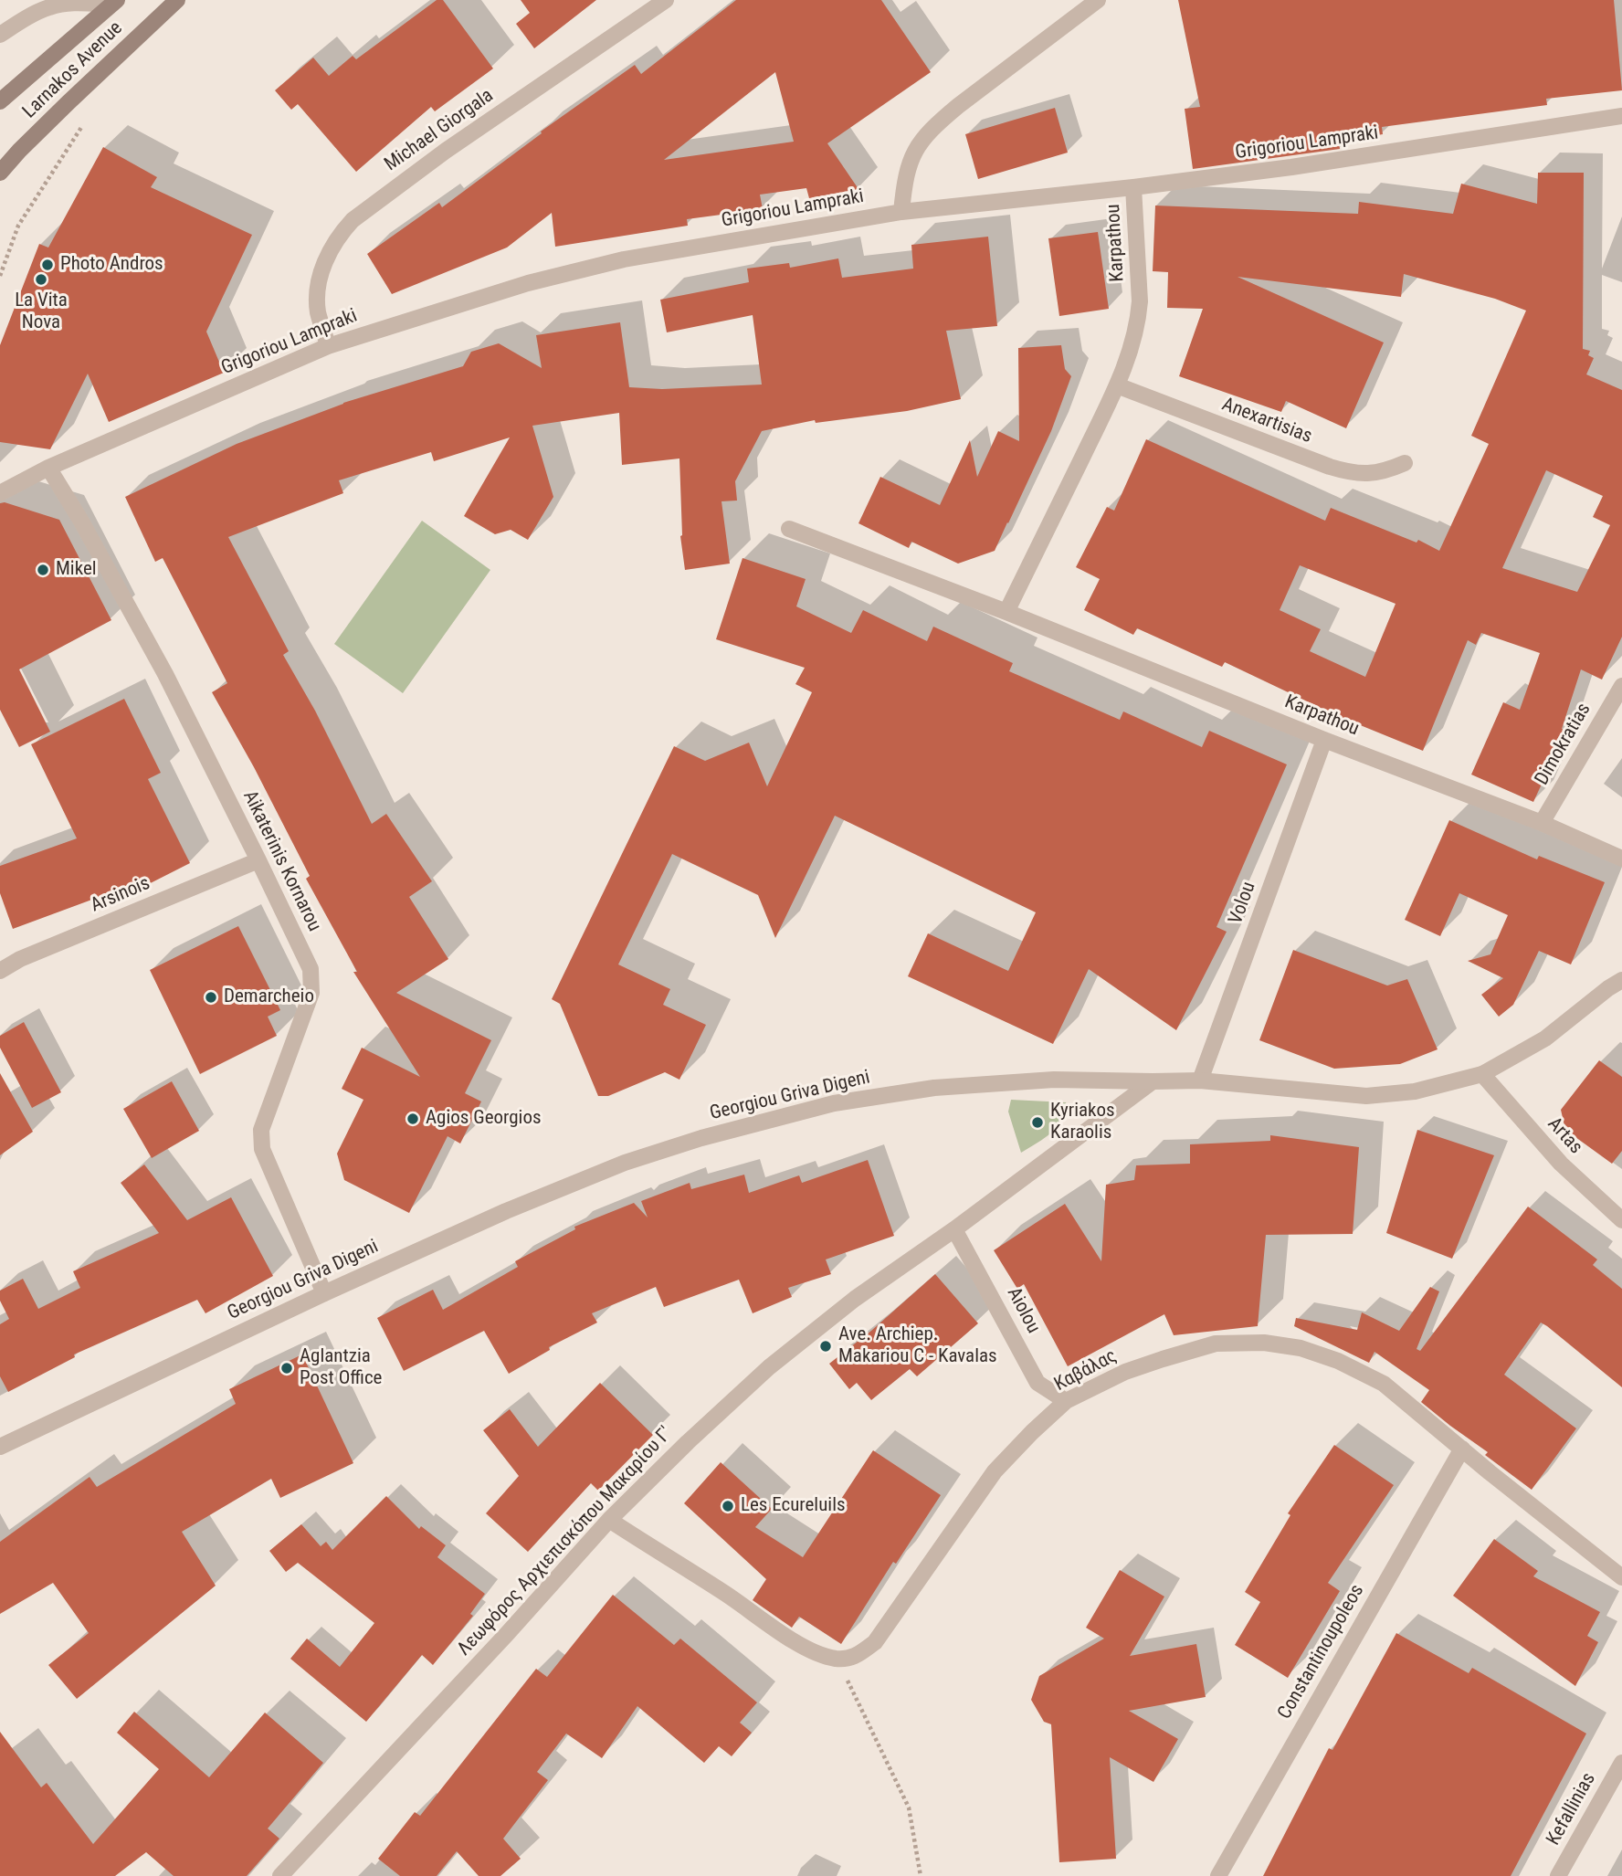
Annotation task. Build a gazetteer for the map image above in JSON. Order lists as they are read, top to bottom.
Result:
{
  "streets": {
    "main road": ["Larnakos Avenue"],
    "street": [
      "Michael Giorgala",
      "Grigoriou Lampraki",
      "Karpathou",
      "Anexartisias",
      "Dimokratias",
      "Aikaterinis Kornarou",
      "Arsinois",
      "Volou",
      "Georgiou Griva Digeni",
      "Artas",
      "Aiolou",
      "Καβάλας",
      "Λεωφόρος Αρχιεπισκόπου Μακαρίου Γ'",
      "Constantinoupoleos",
      "Kefallinias"
    ]
  },
  "crossings": [
    ["Michael Giorgala", "Grigoriou Lampraki"],
    ["Grigoriou Lampraki", "Karpathou"],
    ["Grigoriou Lampraki", "Aikaterinis Kornarou"],
    ["Karpathou", "Anexartisias"],
    ["Karpathou", "Dimokratias"],
    ["Karpathou", "Volou"],
    ["Aikaterinis Kornarou", "Arsinois"],
    ["Aikaterinis Kornarou", "Georgiou Griva Digeni"],
    ["Volou", "Georgiou Griva Digeni"],
    ["Georgiou Griva Digeni", "Artas"],
    ["Georgiou Griva Digeni", "Λεωφόρος Αρχιεπισκόπου Μακαρίου Γ'"],
    ["Aiolou", "Καβάλας"],
    ["Aiolou", "Λεωφόρος Αρχιεπισκόπου Μακαρίου Γ'"],
    ["Καβάλας", "Constantinoupoleos"]
  ],
  "places": [
    "Photo Andros",
    "La Vita Nova",
    "Mikel",
    "Demarcheio",
    "Agios Georgios",
    "Kyriakos Karaolis",
    "Ave. Archiep. Makariou C - Kavalas",
    "Aglantzia Post Office",
    "Les Ecureluils"
  ]
}
